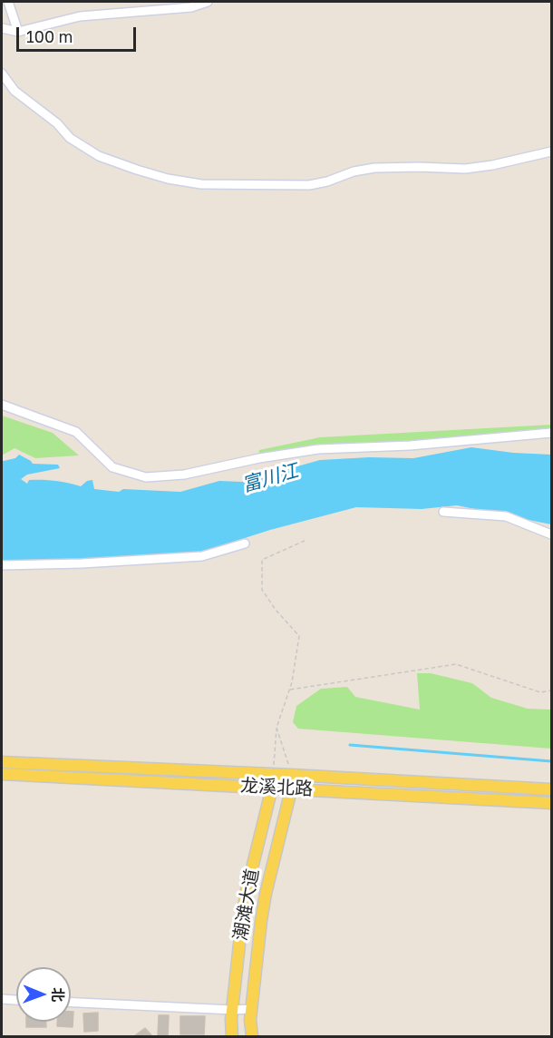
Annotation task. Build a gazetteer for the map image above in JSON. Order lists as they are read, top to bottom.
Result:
{
  "streets": {
    "main road": ["龙溪北路", "潮滩大道"]
  },
  "crossings": [
    ["龙溪北路", "潮滩大道"]
  ],
  "water": ["富川江"],
  "scale_bar": "100 m",
  "north": "right"
}
